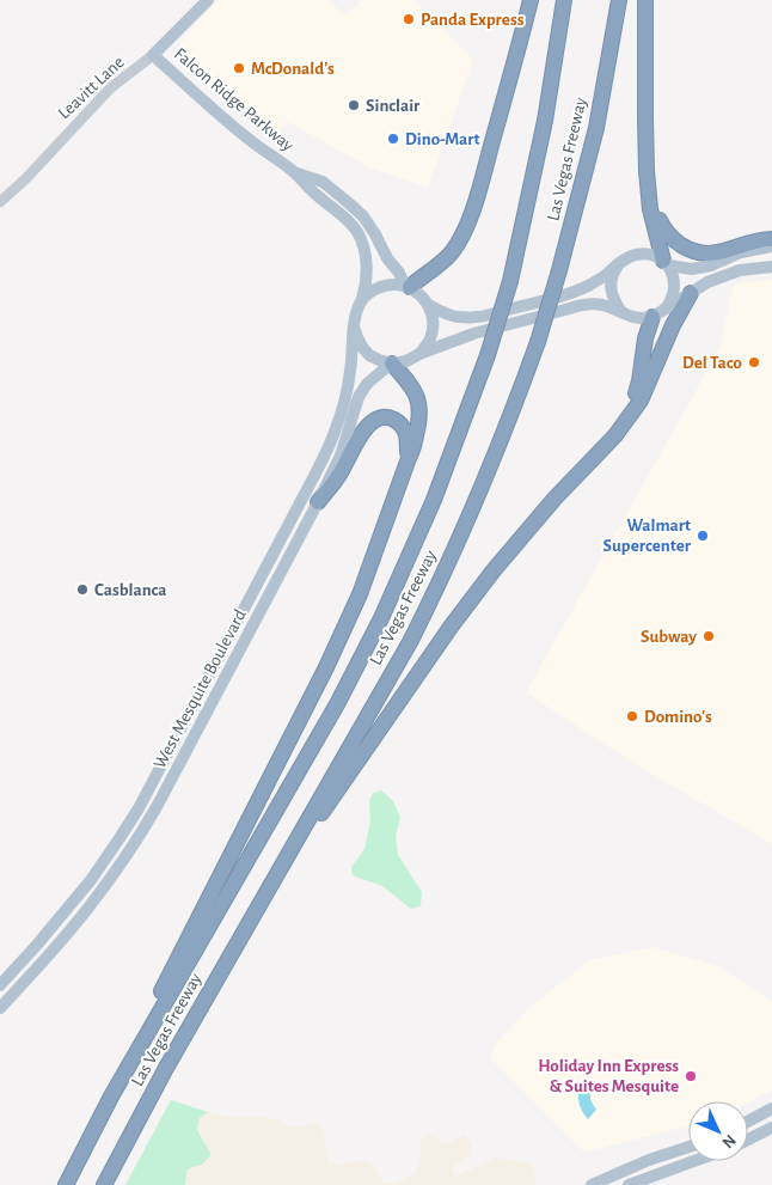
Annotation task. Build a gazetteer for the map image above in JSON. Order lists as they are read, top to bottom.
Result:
{
  "streets": {
    "highway": ["Las Vegas Freeway"],
    "main road": ["Leavitt Lane", "Falcon Ridge Parkway", "West Mesquite Boulevard"]
  },
  "crossings": [
    ["Leavitt Lane", "Falcon Ridge Parkway"],
    ["Falcon Ridge Parkway", "West Mesquite Boulevard"]
  ],
  "places": [
    "Panda Express",
    "McDonald's",
    "Sinclair",
    "Dino-Mart",
    "Del Taco",
    "Walmart Supercenter",
    "Casblanca",
    "Subway",
    "Domino's",
    "Holiday Inn Express & Suites Mesquite"
  ],
  "north": "bottom right"
}
